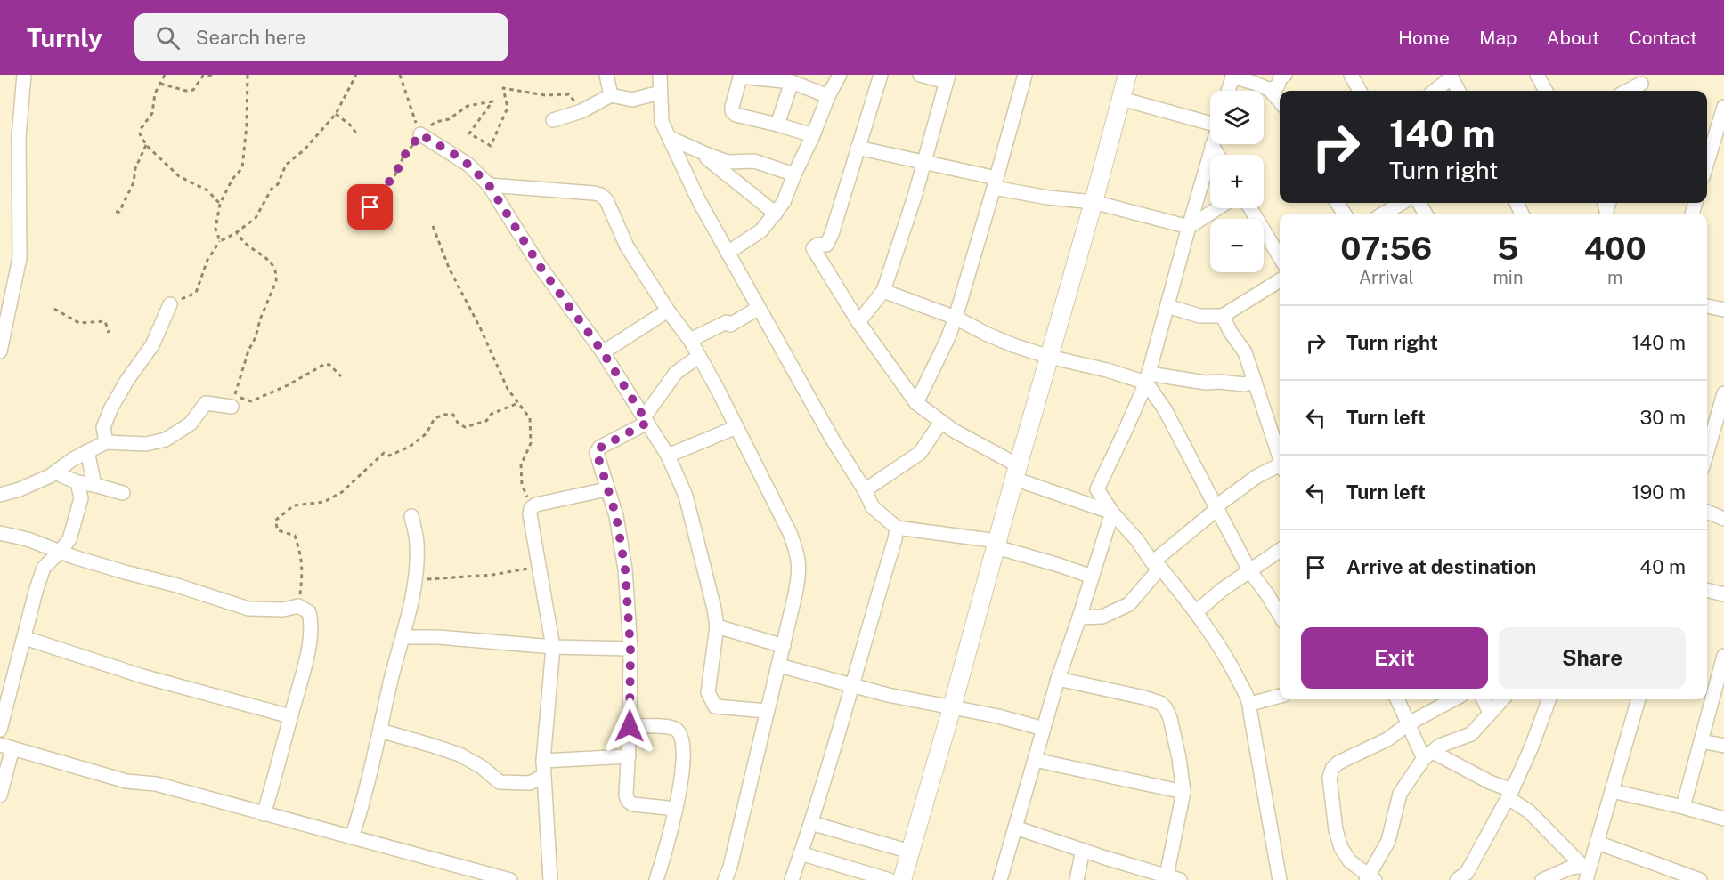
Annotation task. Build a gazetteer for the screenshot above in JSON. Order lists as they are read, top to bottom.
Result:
{
  "page": {
    "header": "Turnly",
    "search": "Search here",
    "nav": [
      "Home",
      "Map",
      "About",
      "Contact"
    ],
    "map_buttons": ["+", "−"],
    "turn": ["140 m", "Turn right"],
    "eta": [
      "07:56",
      "Arrival",
      "5",
      "min",
      "400",
      "m"
    ],
    "list": [
      {
        "name": "Turn right",
        "value": "140 m"
      },
      {
        "name": "Turn left",
        "value": "30 m"
      },
      {
        "name": "Turn left",
        "value": "190 m"
      },
      {
        "name": "Arrive at destination",
        "value": "40 m"
      }
    ],
    "buttons": ["Exit", "Share"]
  }
}
